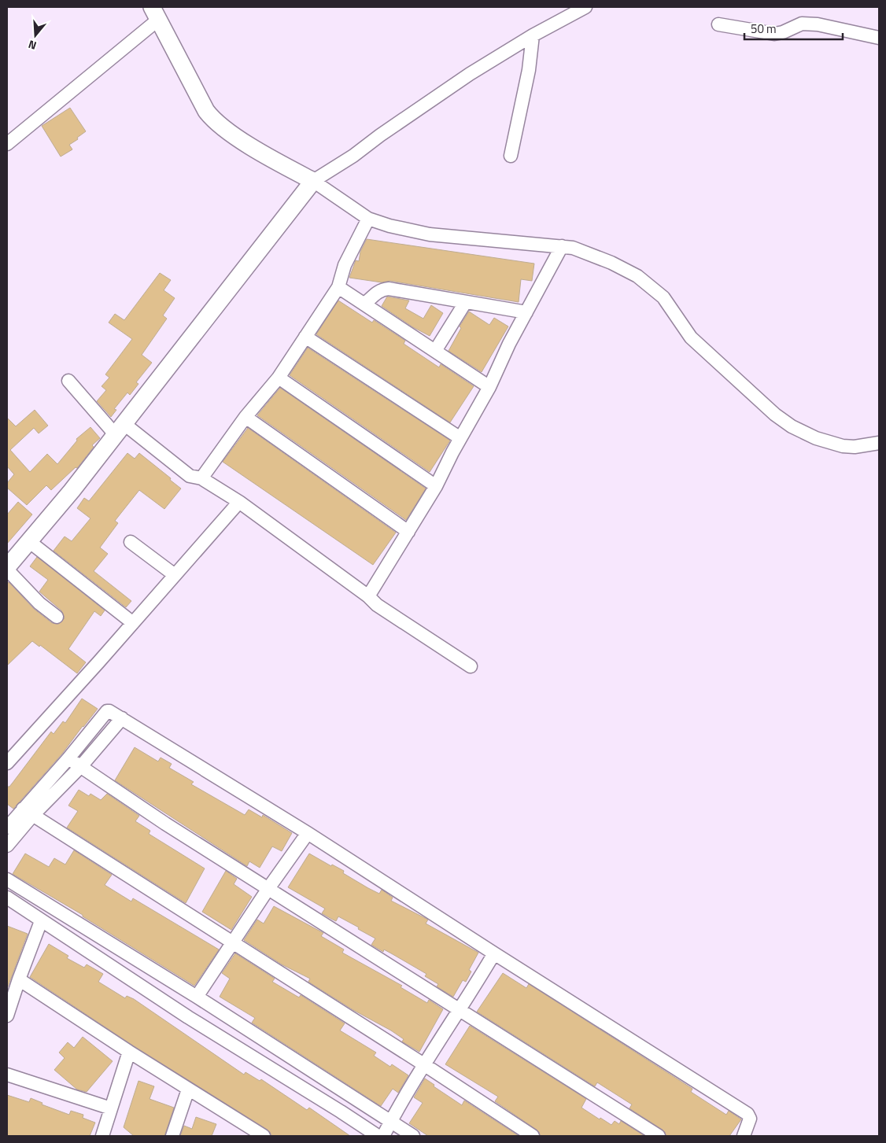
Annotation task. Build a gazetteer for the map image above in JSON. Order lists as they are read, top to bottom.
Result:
{
  "scale_bar": "50 m",
  "north": "bottom"
}
